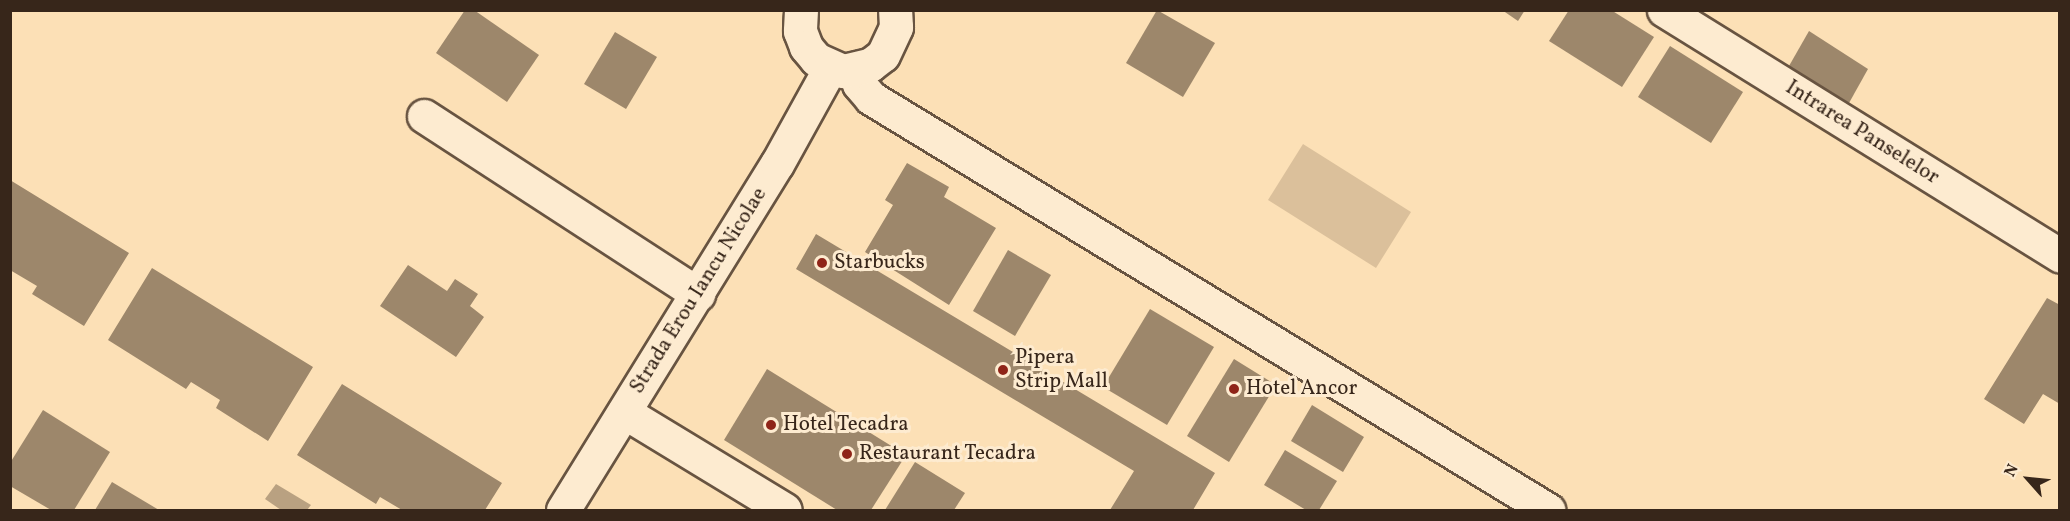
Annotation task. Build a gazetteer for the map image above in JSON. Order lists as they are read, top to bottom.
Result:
{
  "streets": {
    "street": ["Intrarea Panselelor", "Strada Erou Iancu Nicolae"]
  },
  "places": [
    "Starbucks",
    "Pipera Strip Mall",
    "Hotel Ancor",
    "Hotel Tecadra",
    "Restaurant Tecadra"
  ],
  "north": "top left"
}
